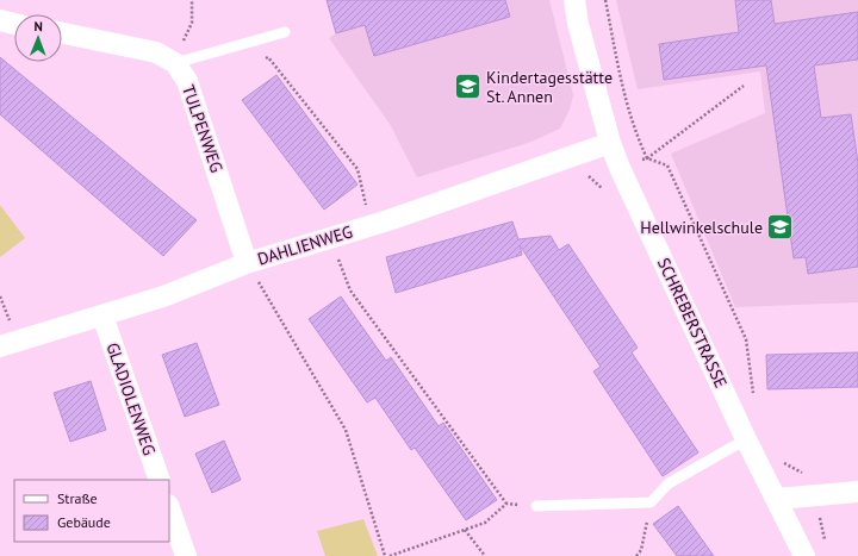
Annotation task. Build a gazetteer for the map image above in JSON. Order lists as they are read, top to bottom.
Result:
{
  "streets": {
    "street": [
      "TULPENWEG",
      "DAHLIENWEG",
      "SCHREBERSTRASSE",
      "GLADIOLENWEG"
    ]
  },
  "crossings": [
    ["TULPENWEG", "DAHLIENWEG"],
    ["DAHLIENWEG", "SCHREBERSTRASSE"],
    ["DAHLIENWEG", "GLADIOLENWEG"]
  ],
  "places": {
    "school or university": ["Kindertagesstätte St. Annen", "Hellwinkelschule"]
  },
  "legend": ["Straße", "Gebäude"],
  "north": "top"
}
